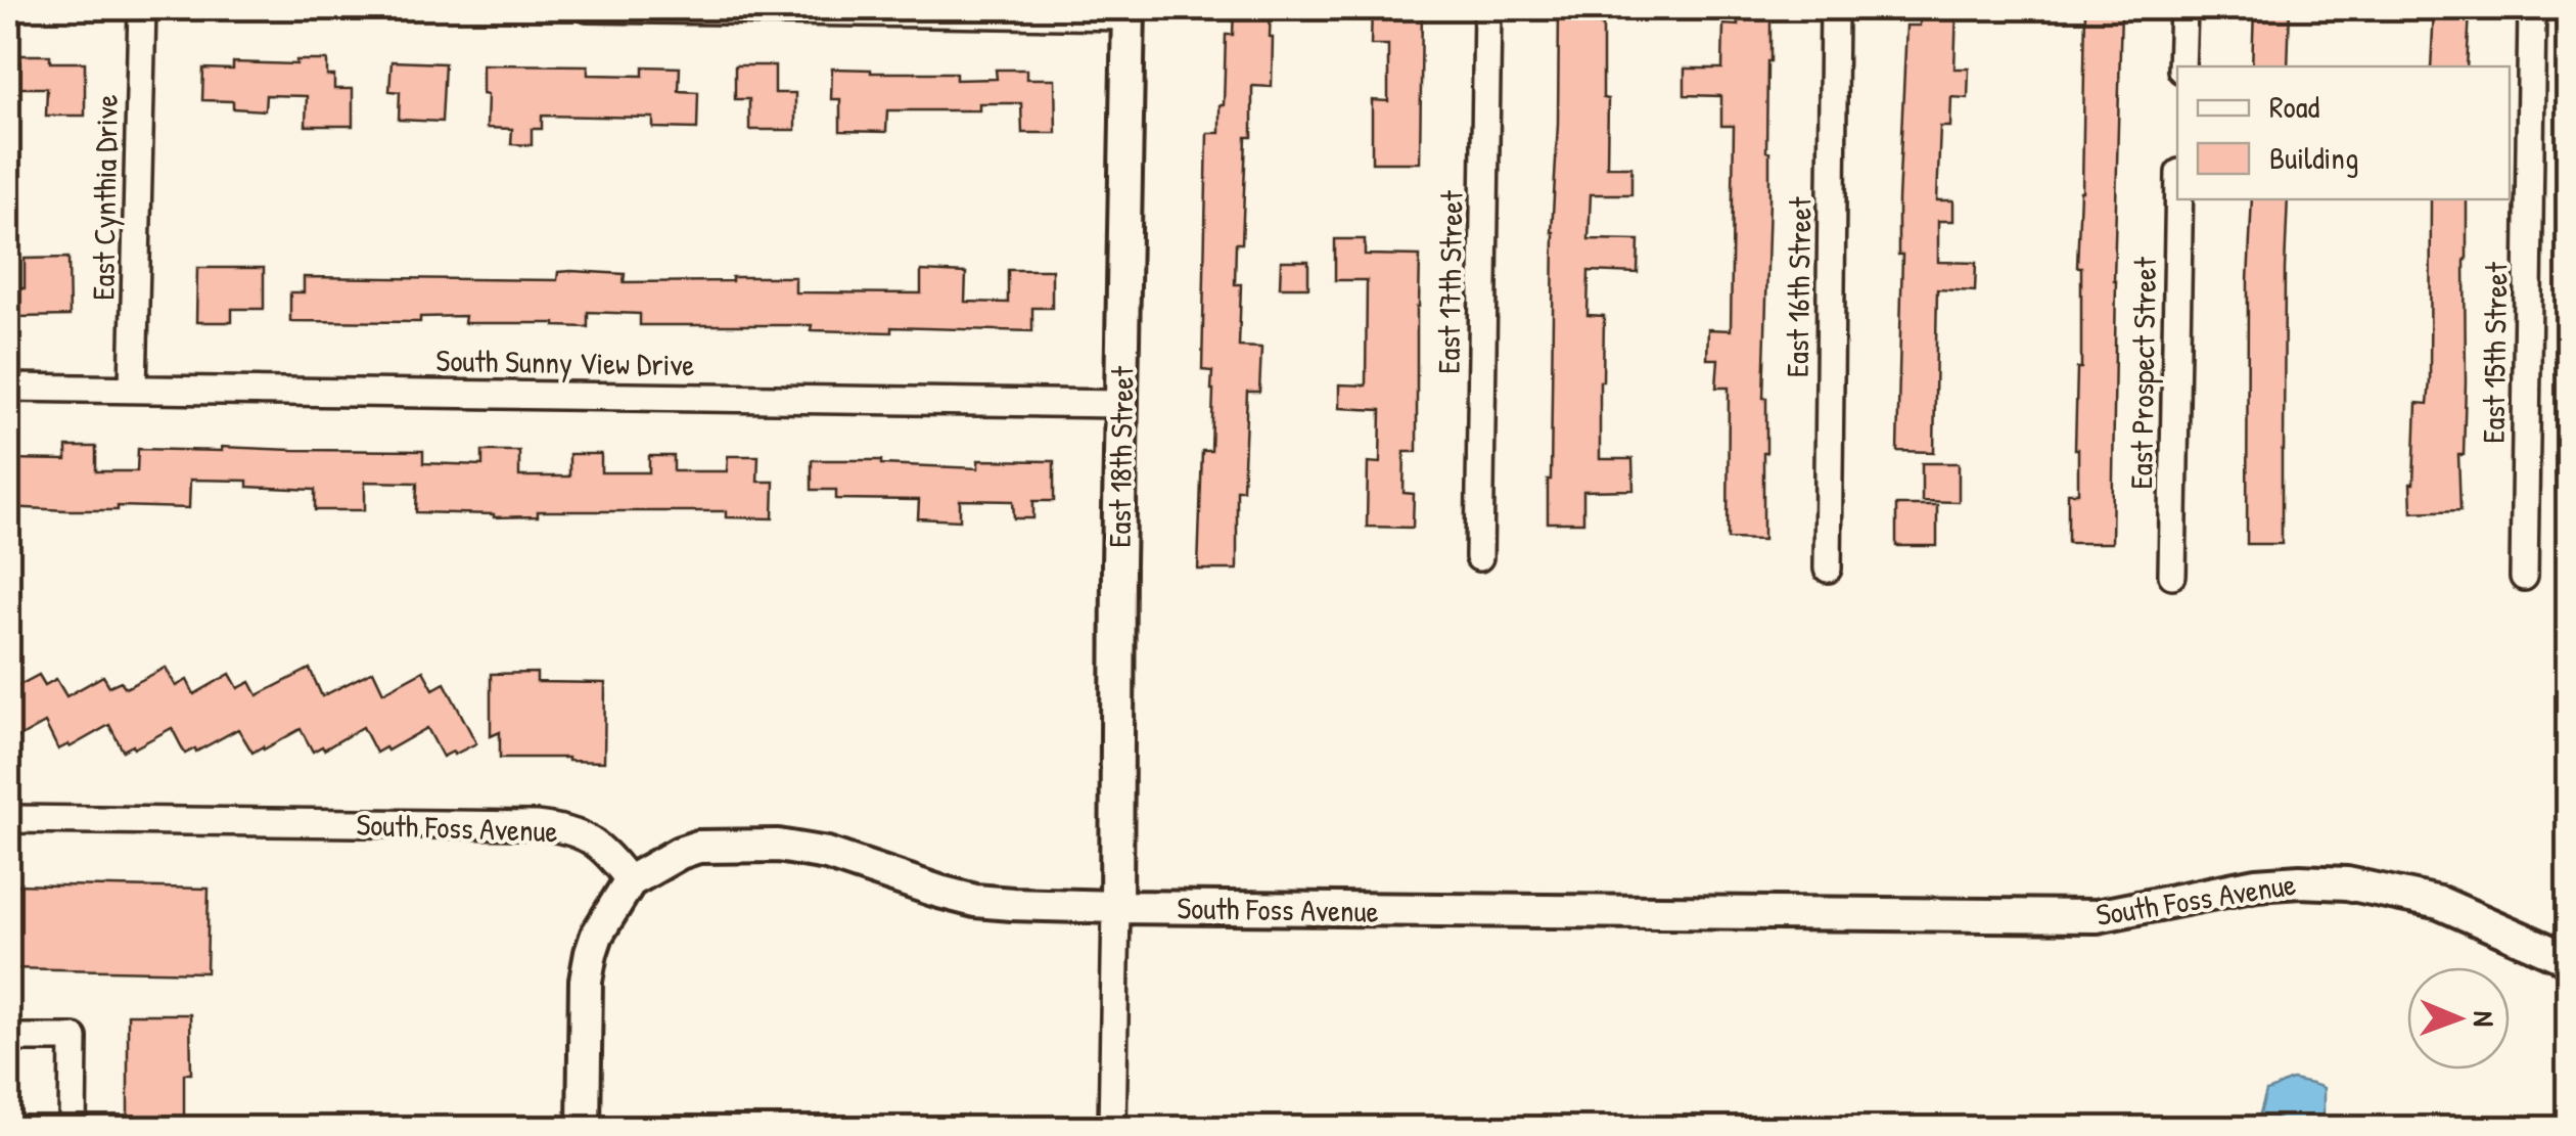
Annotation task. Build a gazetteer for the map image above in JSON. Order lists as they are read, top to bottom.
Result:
{
  "streets": {
    "street": [
      "East Cynthia Drive",
      "East 17th Street",
      "East 16th Street",
      "East 15th Street",
      "South Sunny View Drive",
      "East Prospect Street",
      "East 18th Street",
      "South Foss Avenue"
    ]
  },
  "crossings": [
    ["East Cynthia Drive", "South Sunny View Drive"],
    ["South Sunny View Drive", "East 18th Street"],
    ["East 18th Street", "South Foss Avenue"]
  ],
  "legend": ["Road", "Building"],
  "north": "right"
}
